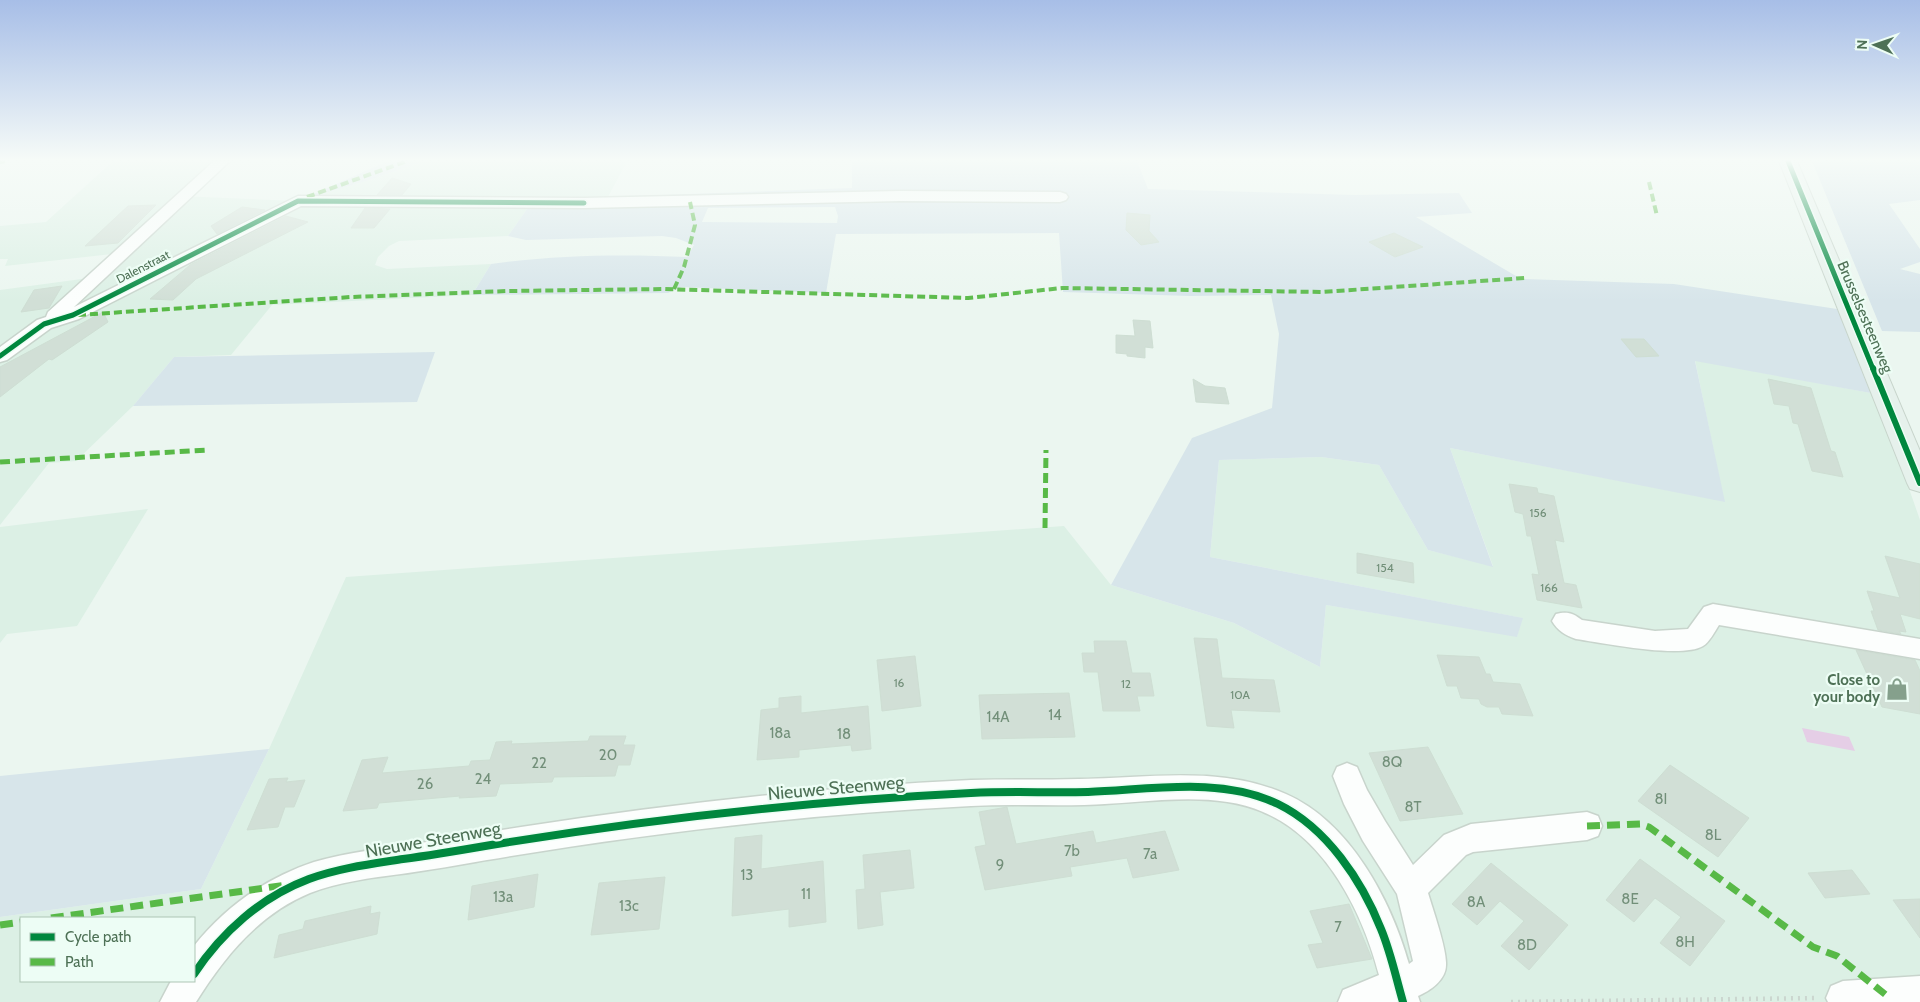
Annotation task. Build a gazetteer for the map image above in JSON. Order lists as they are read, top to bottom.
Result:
{
  "streets": {
    "main road": ["Brusselsesteenweg"],
    "street": ["Dalenstraat", "Nieuwe Steenweg"]
  },
  "places": {
    "shop": ["Close to your body"]
  },
  "house_numbers": [
    "156",
    "154",
    "166",
    "16",
    "12",
    "10A",
    "14",
    "14A",
    "18a",
    "18",
    "20",
    "8Q",
    "22",
    "24",
    "26",
    "8I",
    "8T",
    "8L",
    "7b",
    "7a",
    "9",
    "13",
    "11",
    "13a",
    "8E",
    "8A",
    "13c",
    "7",
    "8H",
    "8D"
  ],
  "legend": ["Cycle path", "Path"],
  "north": "left"
}
